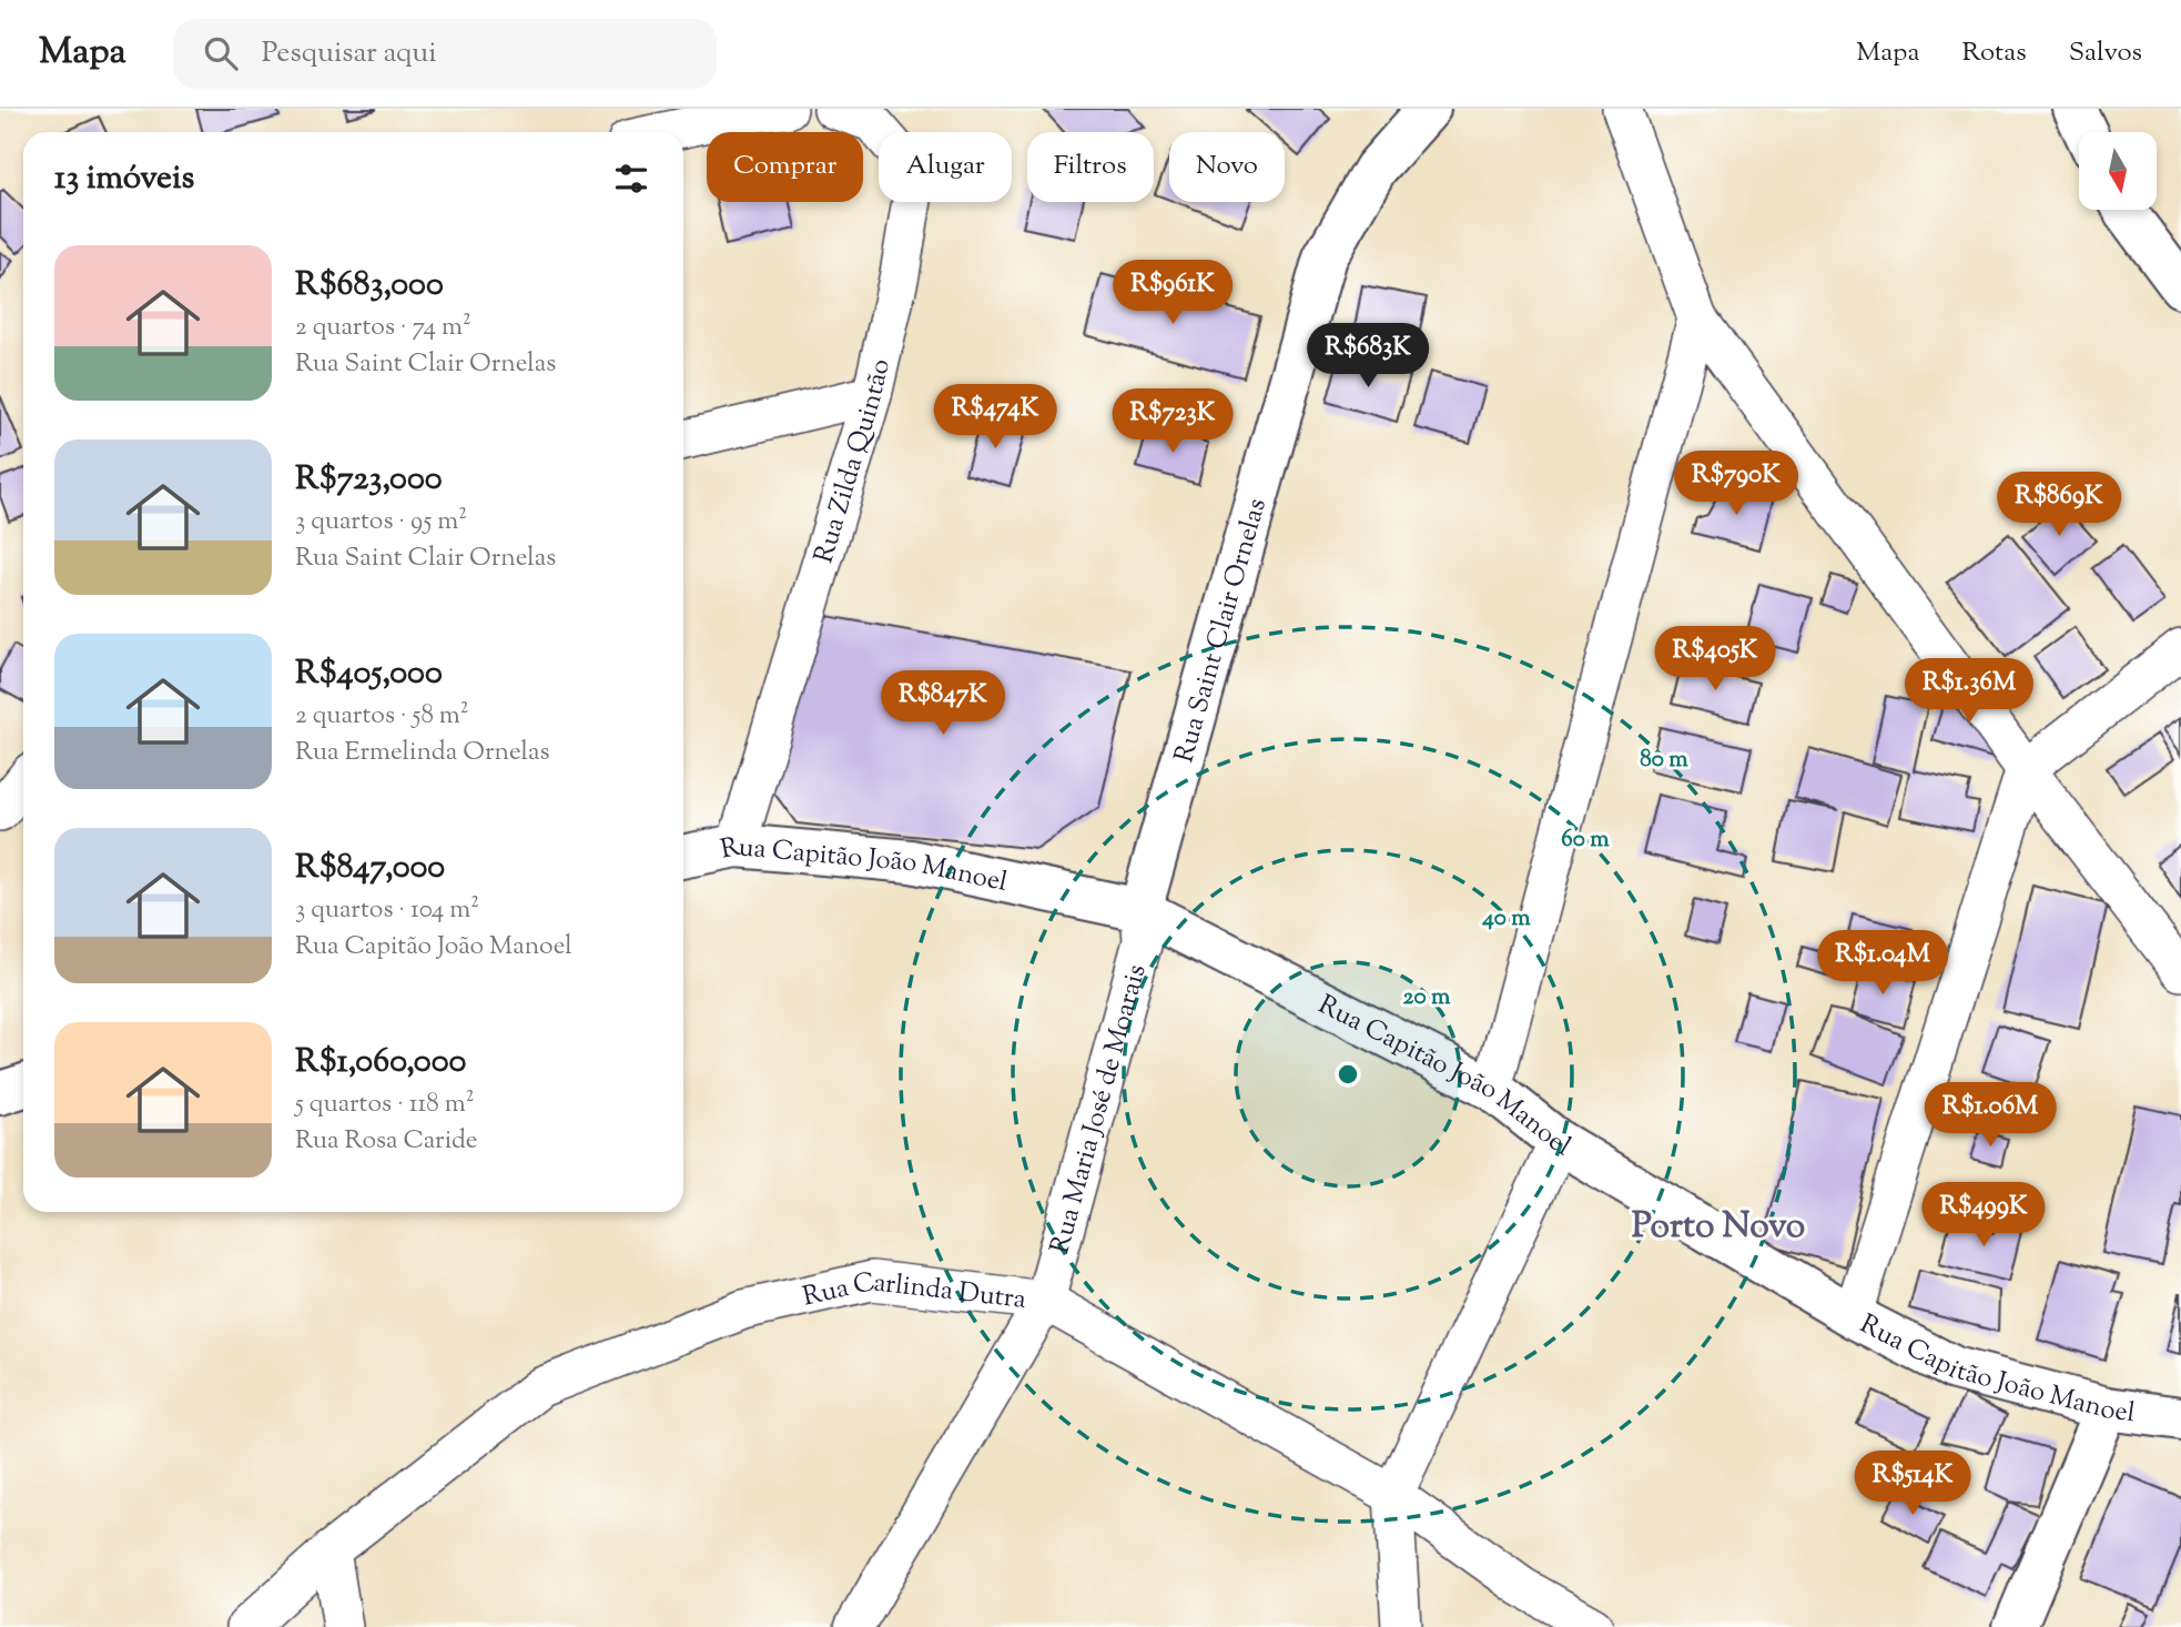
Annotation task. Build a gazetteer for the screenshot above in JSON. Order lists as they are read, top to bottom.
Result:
{
  "streets": {
    "main road": ["Rua Saint Clair Ornelas", "Rua Capitão João Manoel"],
    "street": ["Rua Zilda Quintão", "Rua Maria José de Moarais", "Rua Carlinda Dutra"]
  },
  "crossings": [
    ["Rua Zilda Quintão", "Rua Capitão João Manoel"],
    ["Rua Saint Clair Ornelas", "Rua Capitão João Manoel"],
    ["Rua Saint Clair Ornelas", "Rua Maria José de Moarais"],
    ["Rua Capitão João Manoel", "Rua Maria José de Moarais"],
    ["Rua Maria José de Moarais", "Rua Carlinda Dutra"]
  ],
  "districts": ["Porto Novo"],
  "north": "bottom",
  "page": {
    "header": "Mapa",
    "search": "Pesquisar aqui",
    "nav": ["Mapa", "Rotas", "Salvos"],
    "chip": [
      "Comprar",
      "Alugar",
      "Filtros",
      "Novo"
    ],
    "heading": "13 imóveis",
    "list": [
      {
        "name": "R$683,000",
        "note": "2 quartos · 74 m² · Rua Saint Clair Ornelas"
      },
      {
        "name": "R$723,000",
        "note": "3 quartos · 95 m² · Rua Saint Clair Ornelas"
      },
      {
        "name": "R$405,000",
        "note": "2 quartos · 58 m² · Rua Ermelinda Ornelas"
      },
      {
        "name": "R$847,000",
        "note": "3 quartos · 104 m² · Rua Capitão João Manoel"
      },
      {
        "name": "R$1,060,000",
        "note": "5 quartos · 118 m² · Rua Rosa Caride"
      }
    ],
    "price": [
      "R$961K",
      "R$683K",
      "R$474K",
      "R$723K",
      "R$790K",
      "R$869K",
      "R$405K",
      "R$1.36M",
      "R$847K",
      "R$1.04M",
      "R$1.06M",
      "R$499K",
      "R$514K"
    ]
  },
  "rings": [
    "80 m",
    "60 m",
    "40 m",
    "20 m"
  ]
}
